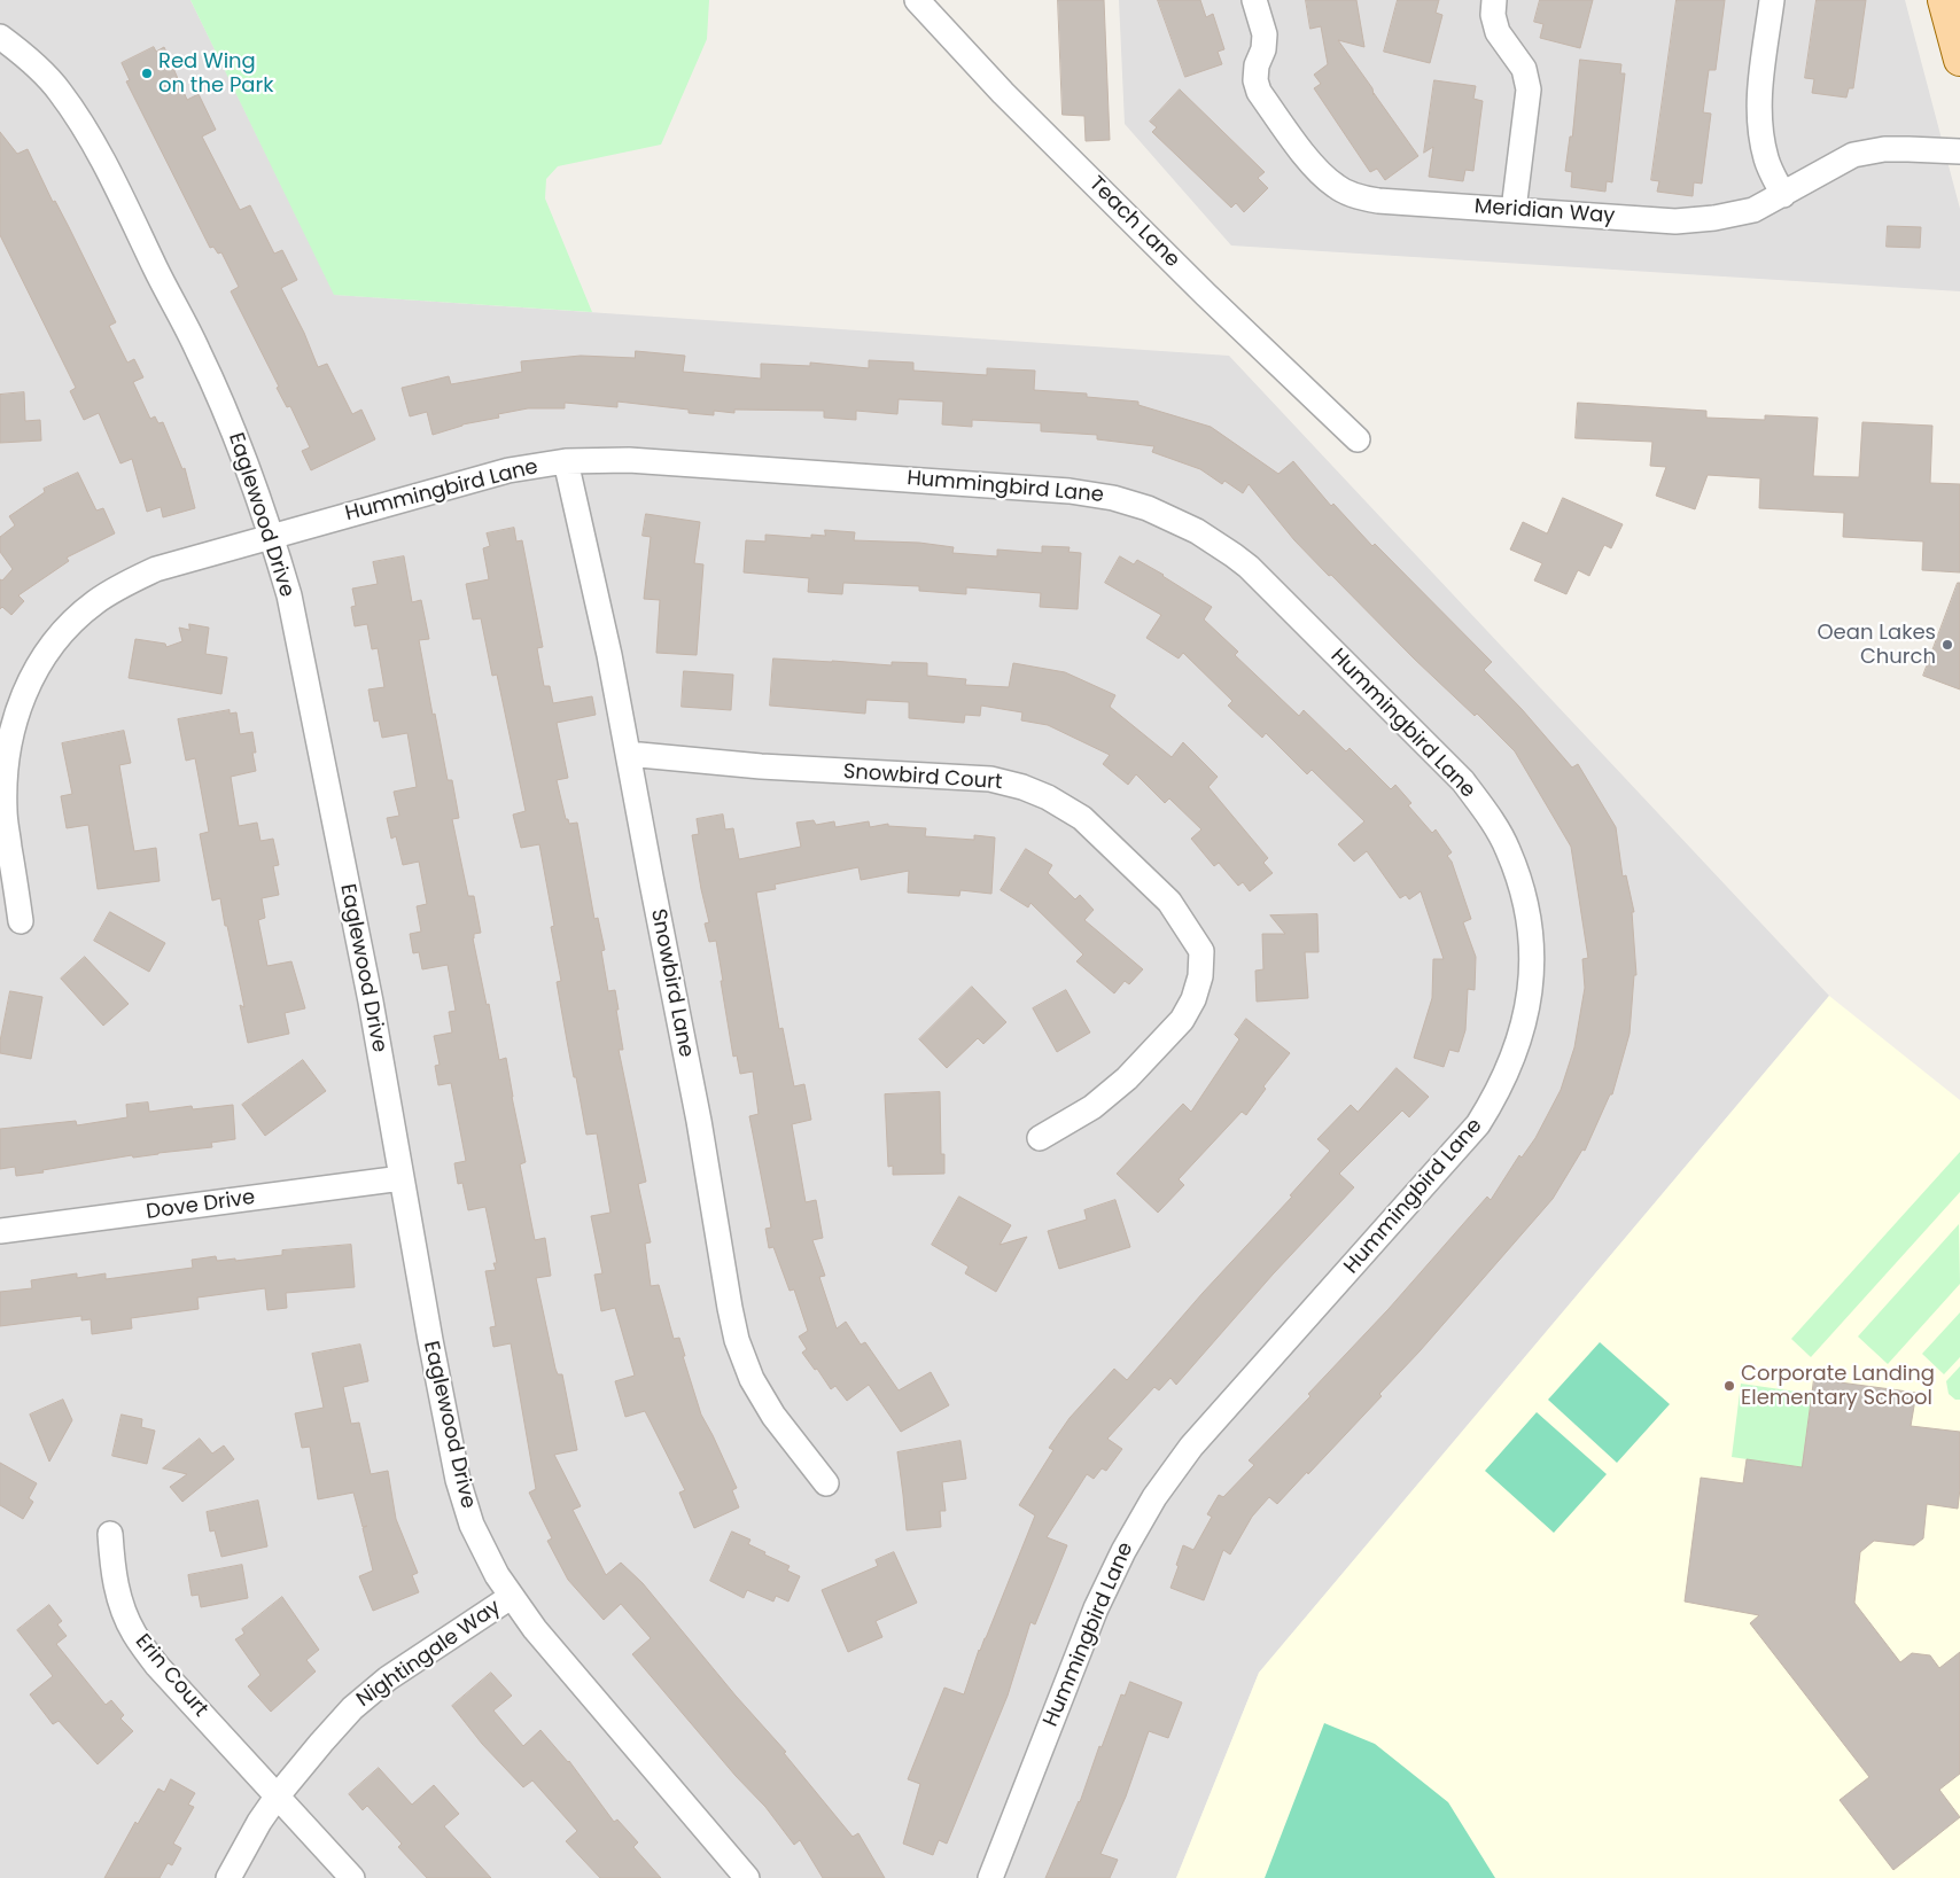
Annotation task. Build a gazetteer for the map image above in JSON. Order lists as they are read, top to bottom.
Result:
{
  "streets": {
    "street": [
      "Meridian Way",
      "Teach Lane",
      "Hummingbird Lane",
      "Eaglewood Drive",
      "Snowbird Court",
      "Snowbird Lane",
      "Dove Drive",
      "Nightingale Way",
      "Erin Court"
    ]
  },
  "crossings": [
    ["Hummingbird Lane", "Eaglewood Drive"],
    ["Hummingbird Lane", "Snowbird Lane"],
    ["Eaglewood Drive", "Dove Drive"],
    ["Eaglewood Drive", "Nightingale Way"],
    ["Snowbird Court", "Snowbird Lane"],
    ["Nightingale Way", "Erin Court"]
  ],
  "places": ["Red Wing on the Park", "Oean Lakes Church", "Corporate Landing Elementary School"]
}
